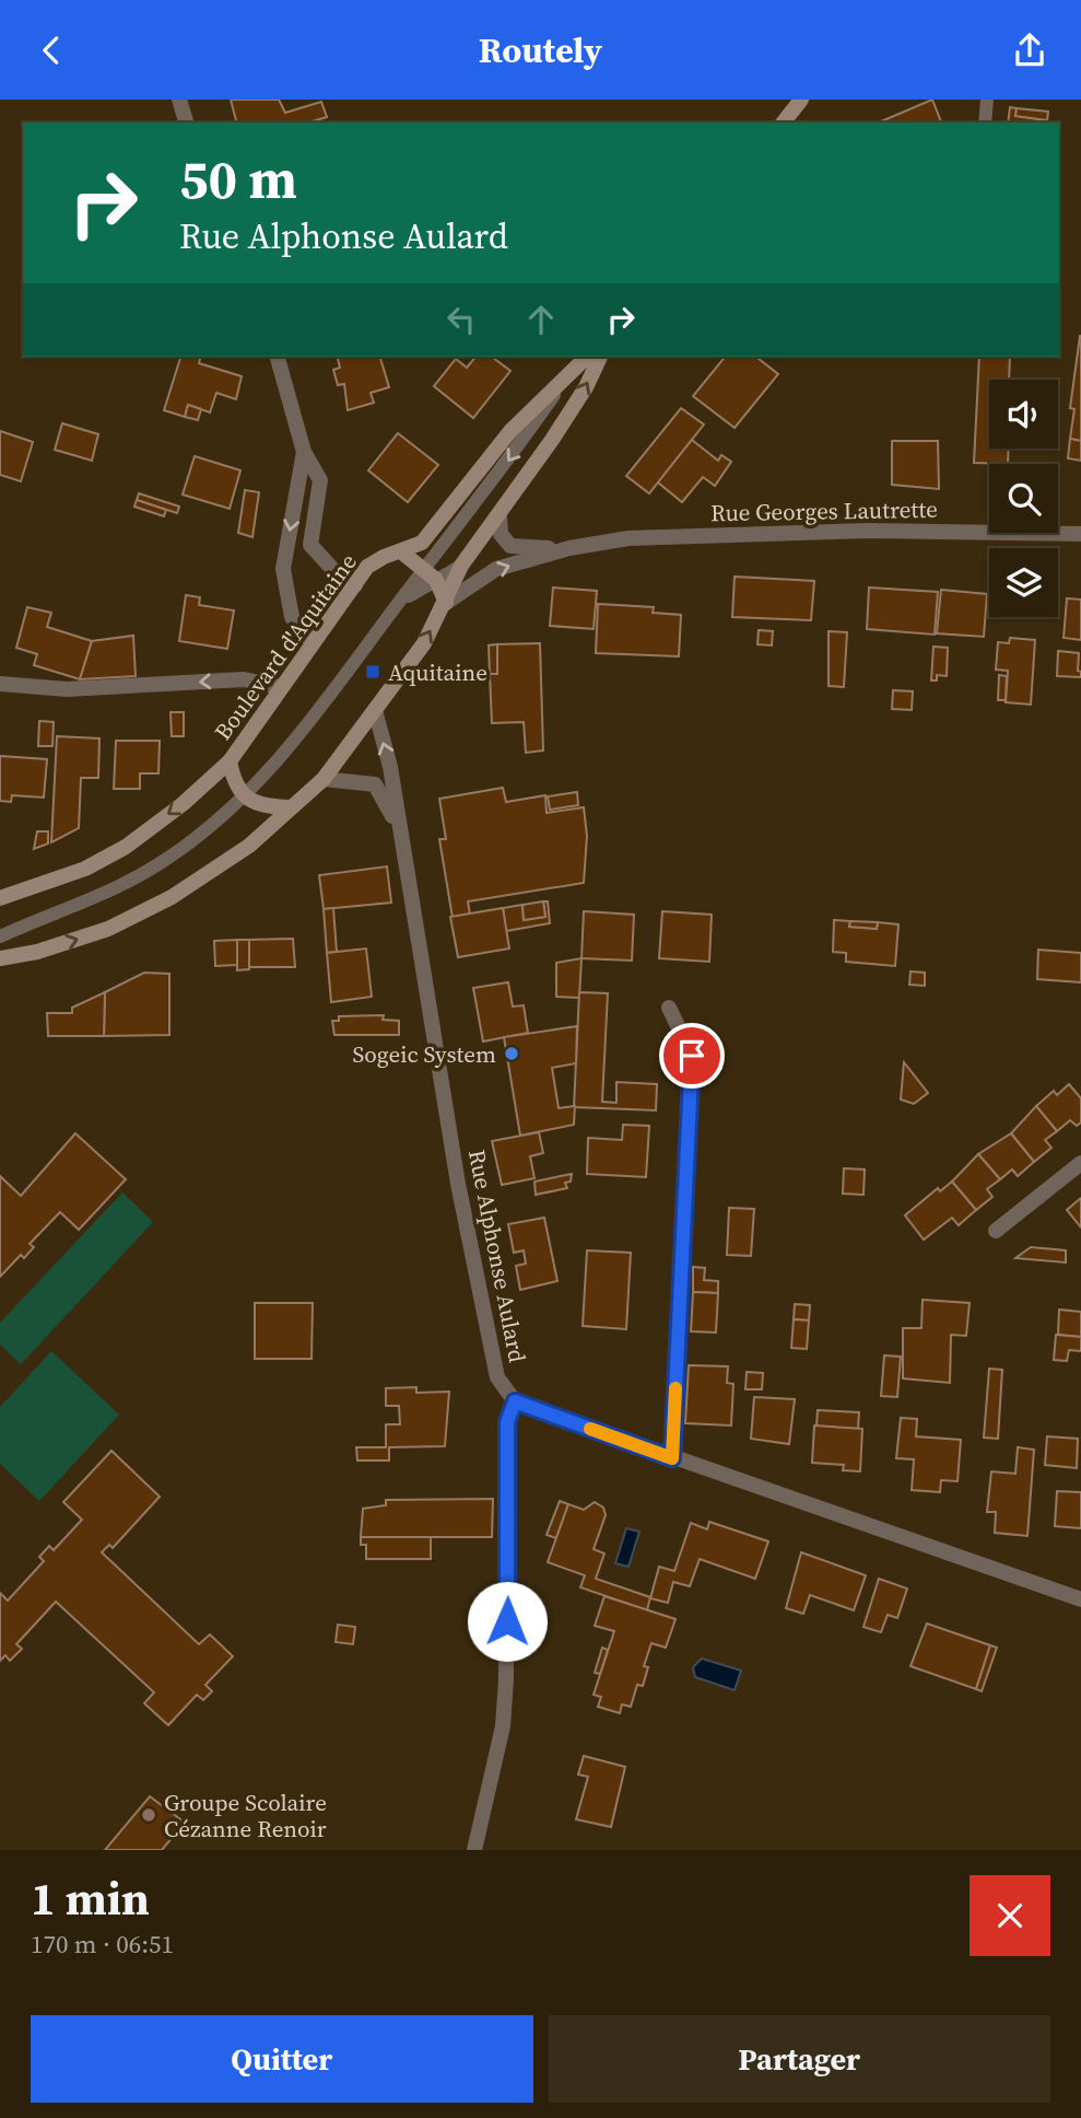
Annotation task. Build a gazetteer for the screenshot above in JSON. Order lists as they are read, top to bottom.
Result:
{
  "streets": {
    "main road": ["Boulevard d'Aquitaine"],
    "street": ["Rue Georges Lautrette", "Rue Alphonse Aulard"]
  },
  "places": {
    "transit": ["Aquitaine"],
    "other": ["Sogeic System", "Groupe Scolaire Cézanne Renoir"]
  },
  "page": {
    "header": "Routely",
    "turn": ["50 m", "Rue Alphonse Aulard"],
    "heading": ["1 min", "170 m · 06:51"],
    "buttons": ["Quitter", "Partager"]
  }
}
